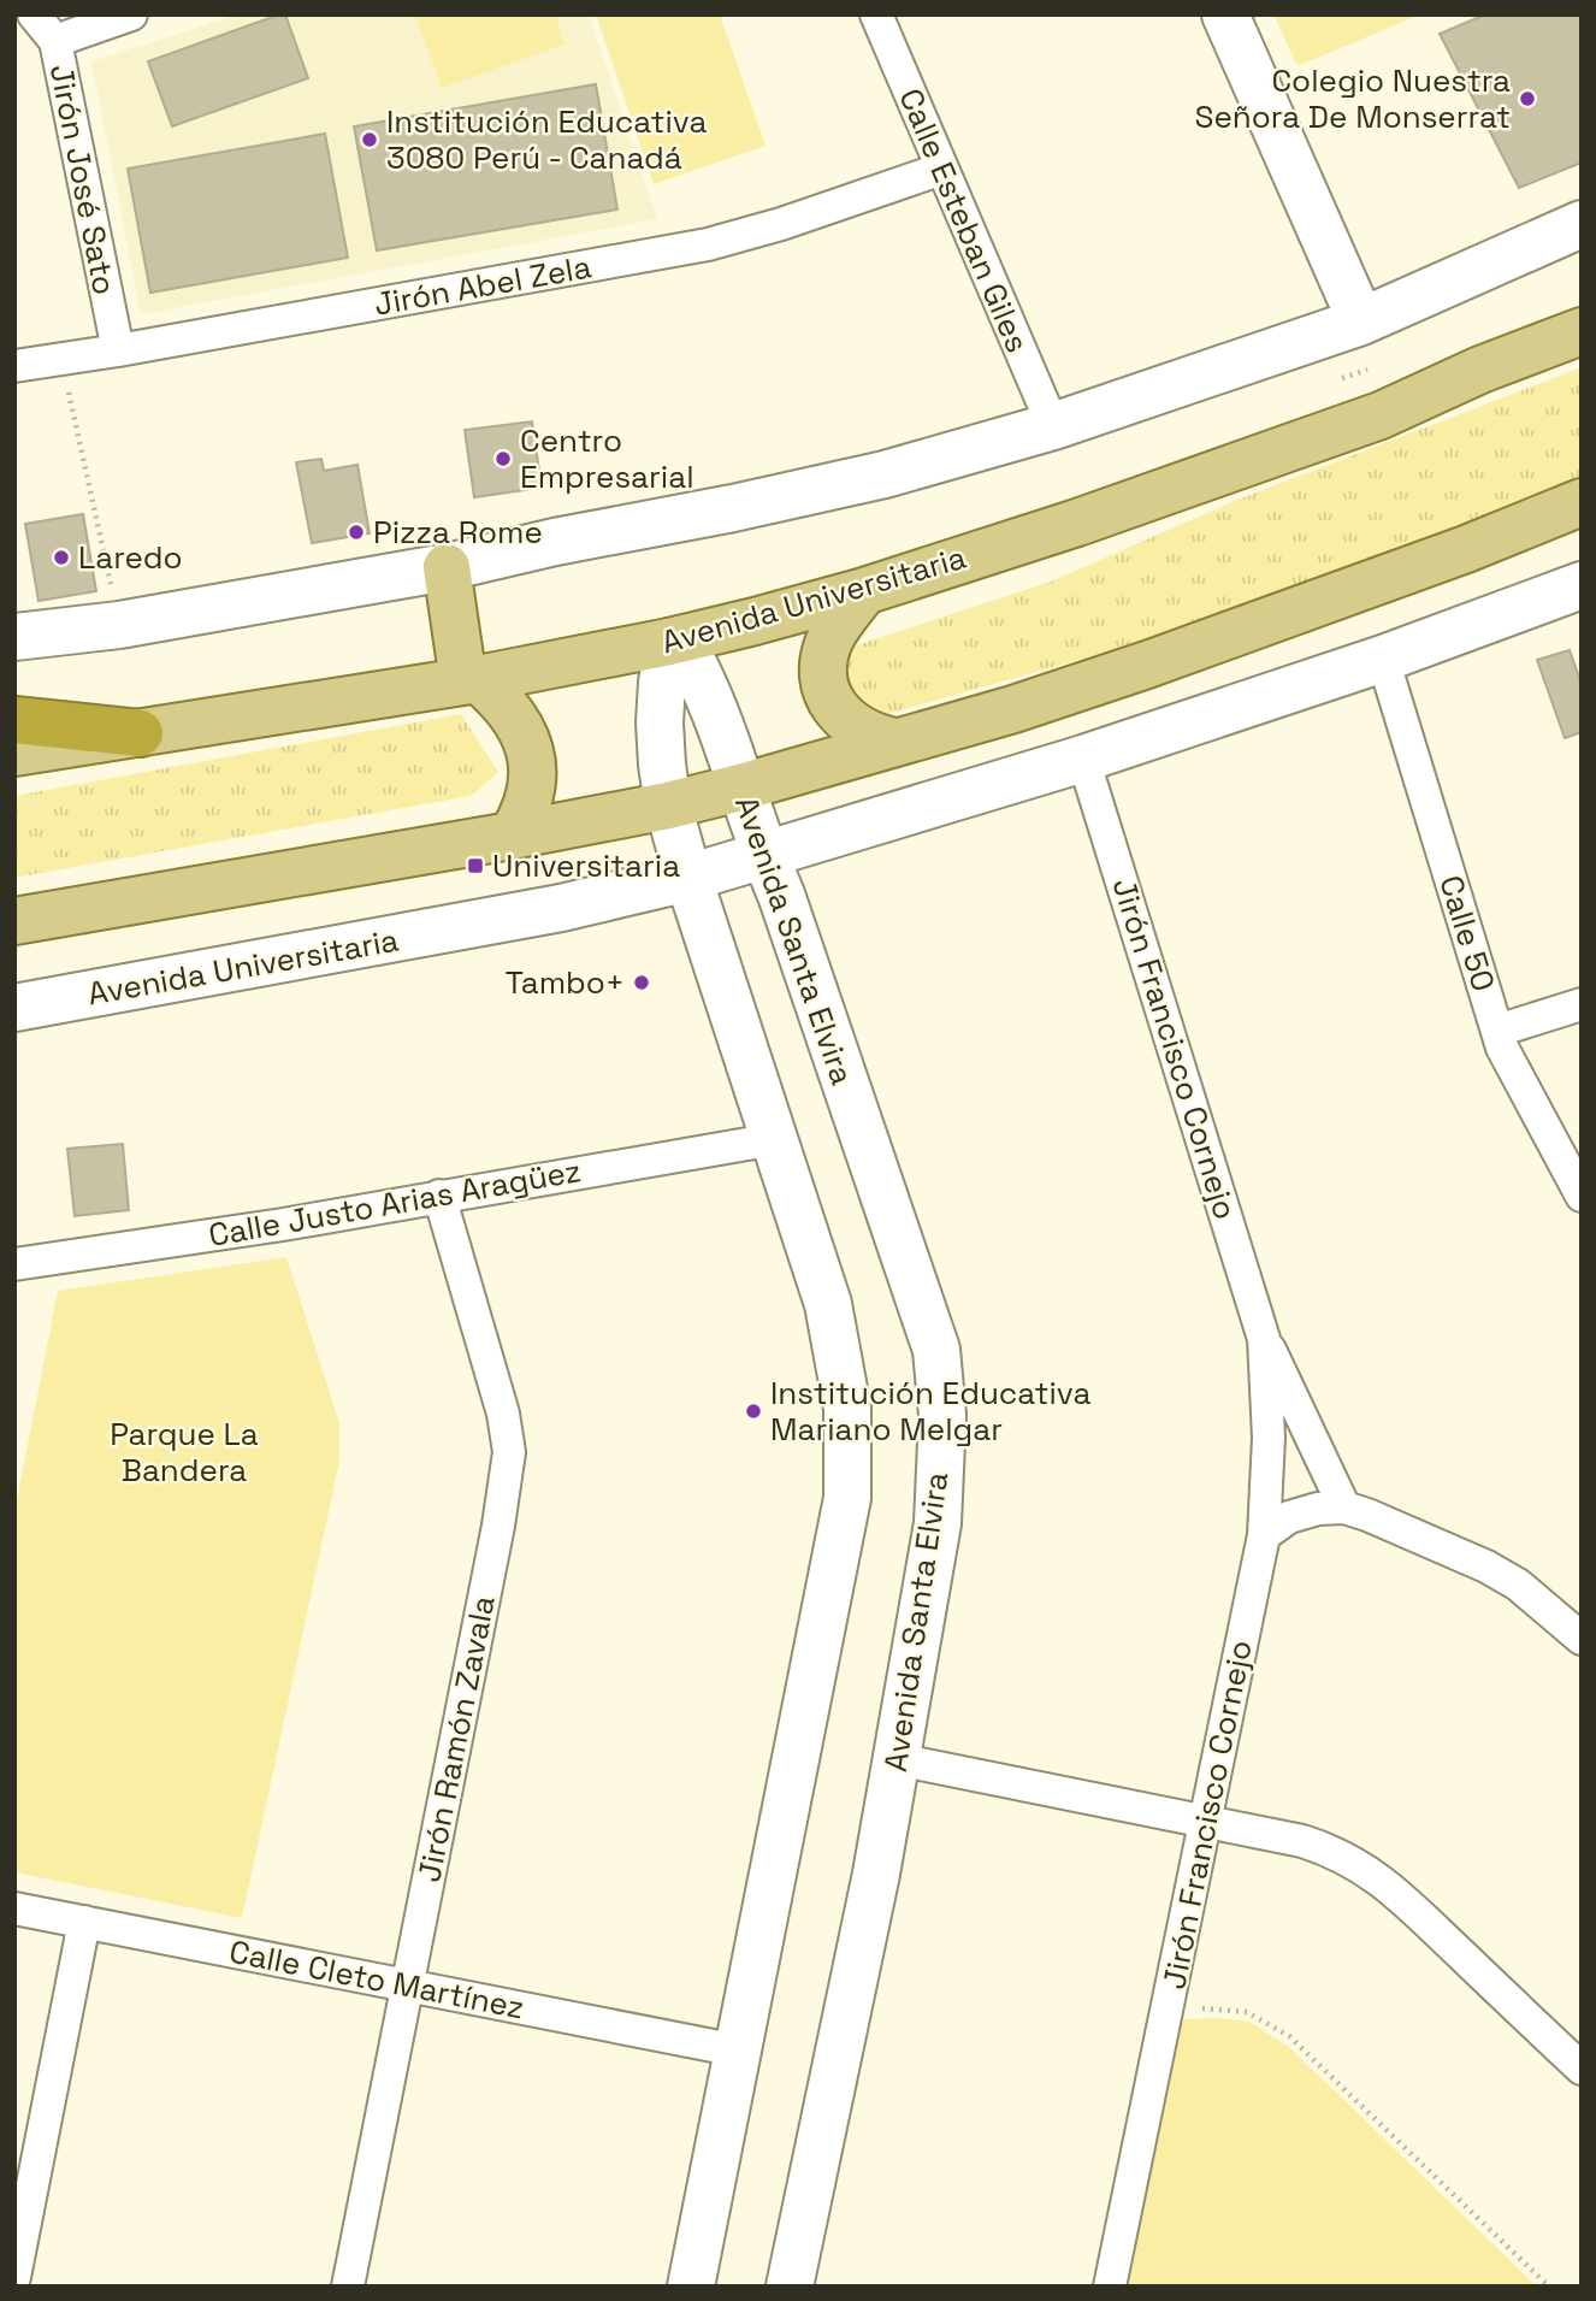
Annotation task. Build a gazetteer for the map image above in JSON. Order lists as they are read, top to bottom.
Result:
{
  "streets": {
    "main road": ["Avenida Universitaria"],
    "street": [
      "Jirón José Sato",
      "Calle Esteban Giles",
      "Jirón Abel Zela",
      "Calle 50",
      "Avenida Santa Elvira",
      "Jirón Francisco Cornejo",
      "Calle Justo Arias Aragüez",
      "Jirón Ramón Zavala",
      "Calle Cleto Martínez"
    ]
  },
  "crossings": [
    ["Jirón José Sato", "Jirón Abel Zela"],
    ["Calle Esteban Giles", "Jirón Abel Zela"],
    ["Avenida Universitaria", "Calle 50"],
    ["Avenida Universitaria", "Avenida Santa Elvira"],
    ["Avenida Universitaria", "Jirón Francisco Cornejo"],
    ["Calle Justo Arias Aragüez", "Jirón Ramón Zavala"],
    ["Jirón Ramón Zavala", "Calle Cleto Martínez"]
  ],
  "parks": ["Parque La Bandera"],
  "places": {
    "other": [
      "Colegio Nuestra Señora De Monserrat",
      "Institución Educativa 3080 Perú - Canadá",
      "Centro Empresarial",
      "Pizza Rome",
      "Laredo",
      "Tambo+",
      "Institución Educativa Mariano Melgar"
    ],
    "transit": ["Universitaria"]
  }
}
